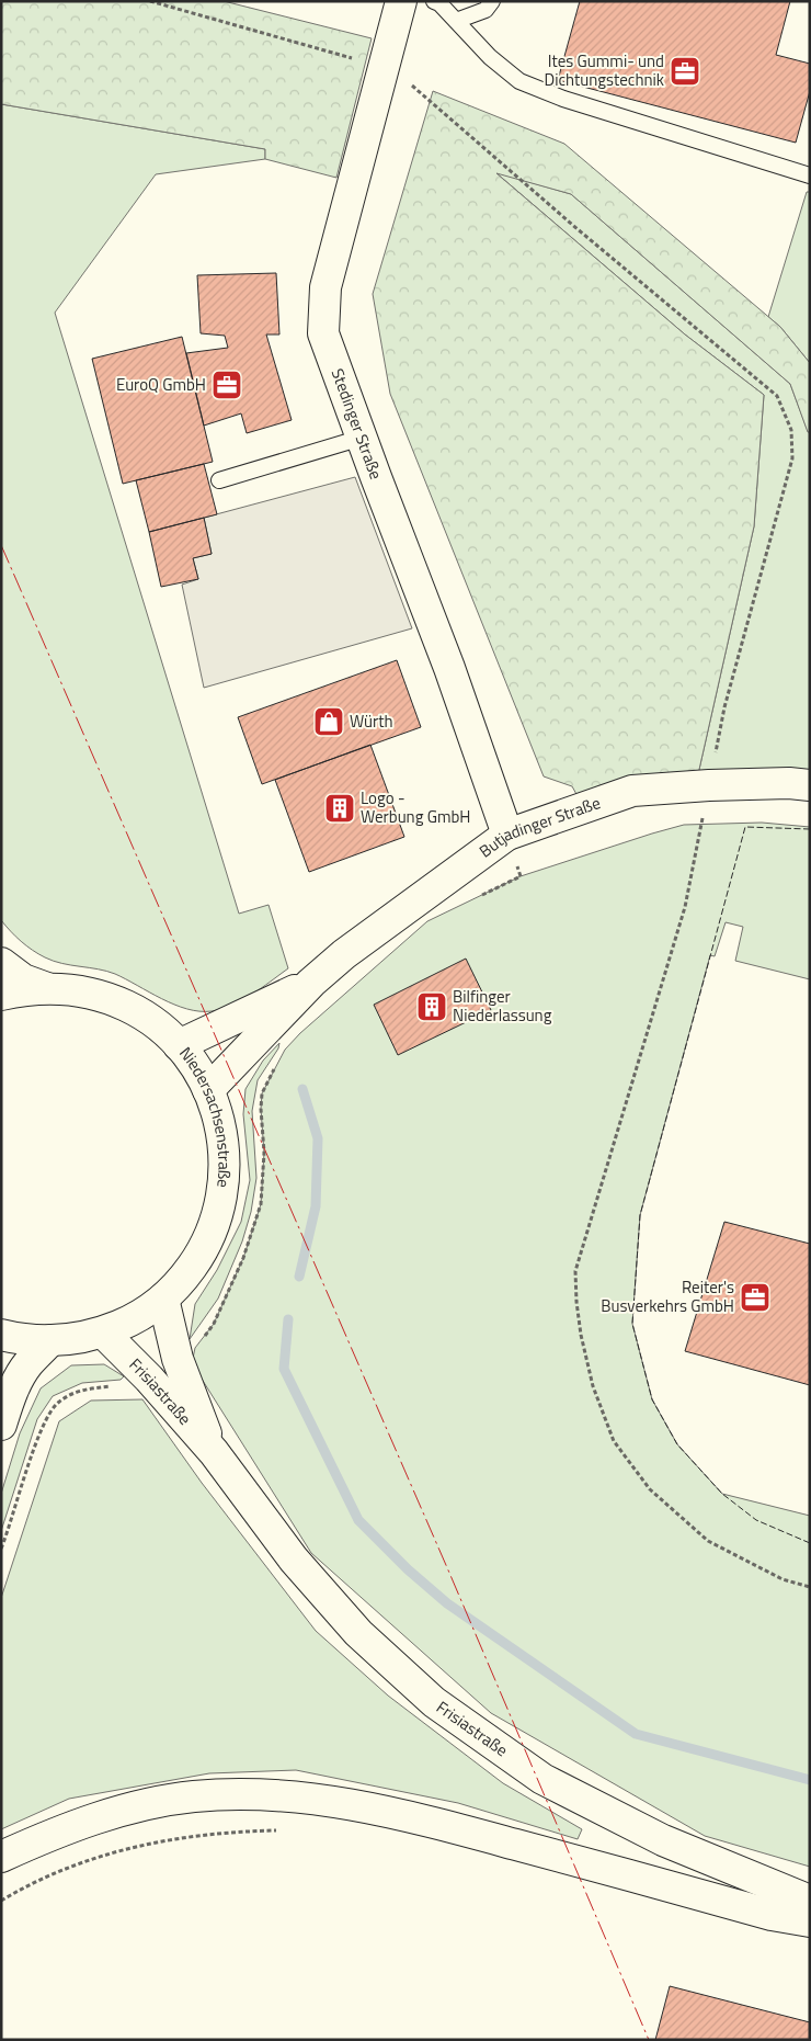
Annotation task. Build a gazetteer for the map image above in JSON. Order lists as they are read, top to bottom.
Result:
{
  "streets": {
    "main road": [
      "Stedinger Straße",
      "Butjadinger Straße",
      "Niedersachsenstraße",
      "Frisiastraße"
    ]
  },
  "crossings": [
    ["Stedinger Straße", "Butjadinger Straße"],
    ["Butjadinger Straße", "Niedersachsenstraße"],
    ["Niedersachsenstraße", "Frisiastraße"]
  ],
  "places": {
    "office": ["Ites Gummi- und Dichtungstechnik", "EuroQ GmbH", "Reiter's Busverkehrs GmbH"],
    "shop": ["Würth"],
    "building": ["Logo - Werbung GmbH", "Bilfinger Niederlassung"]
  }
}
